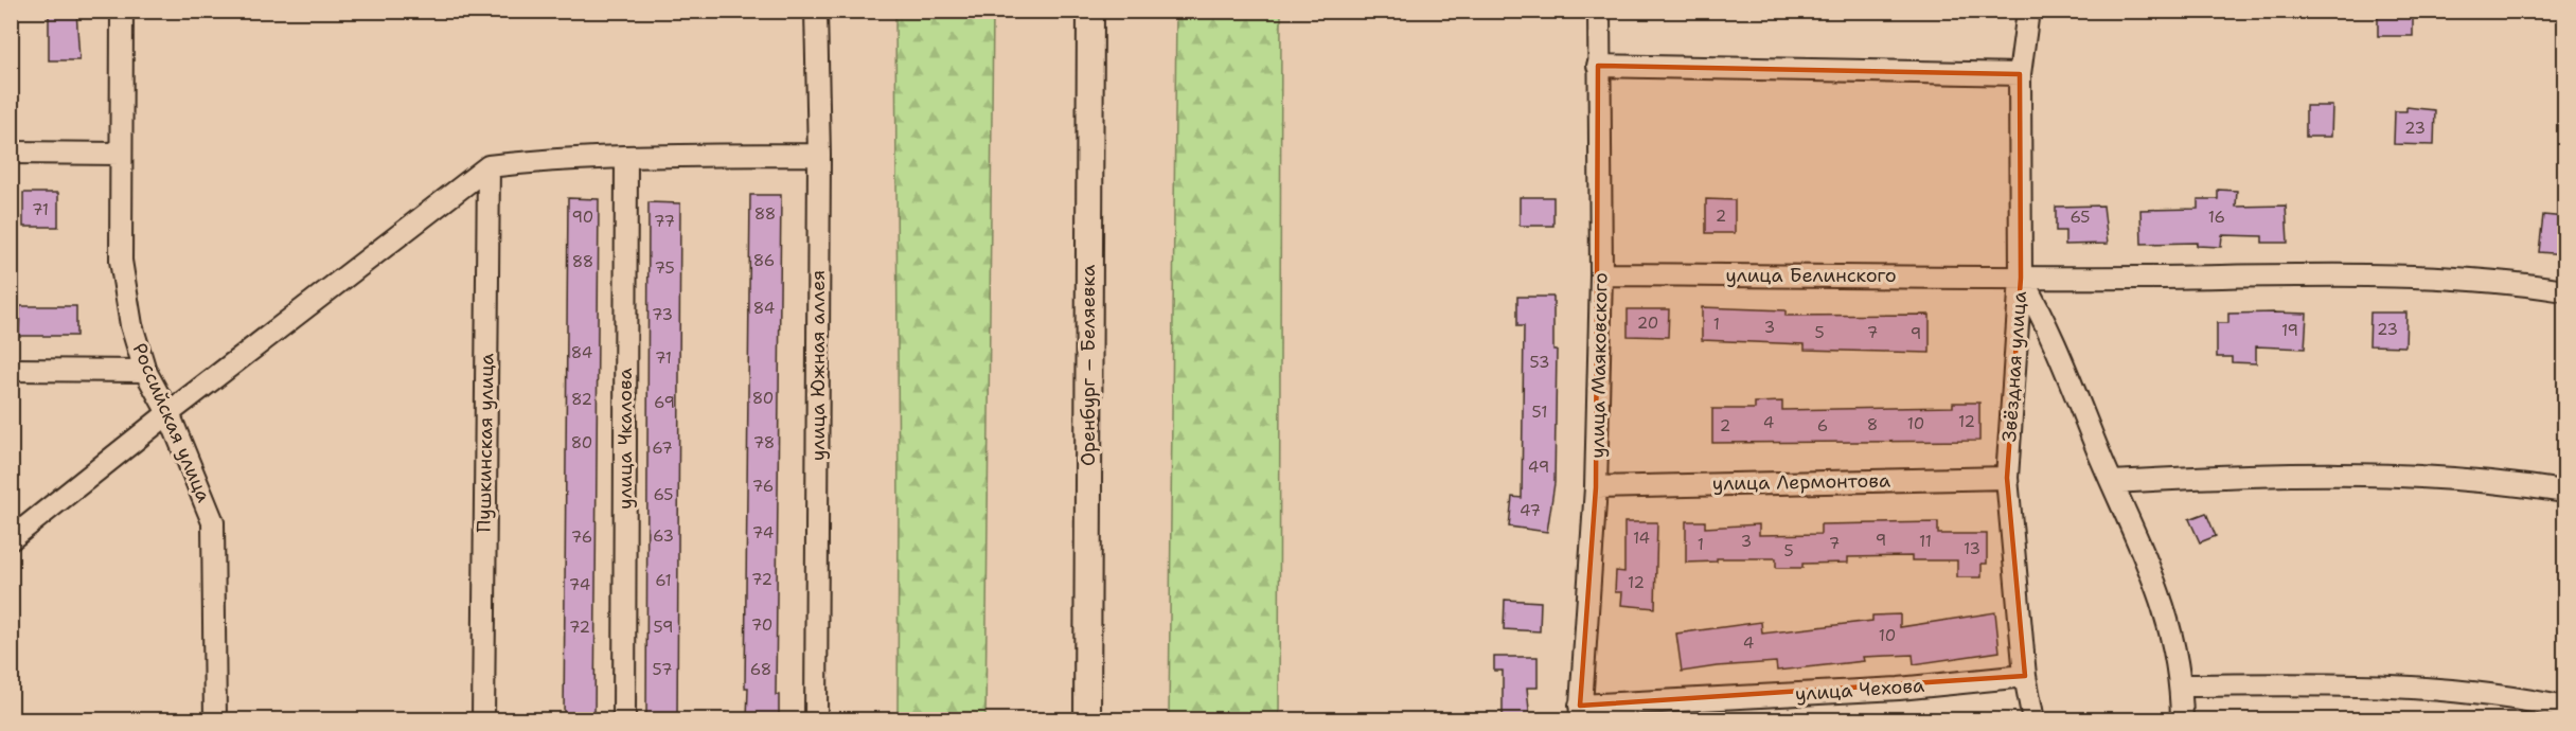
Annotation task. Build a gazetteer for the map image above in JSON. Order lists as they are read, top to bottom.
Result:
{
  "streets": {
    "main road": ["Оренбург – Беляевка"],
    "street": [
      "улица Белинского",
      "улица Южная аллея",
      "улица Маяковского",
      "Звёздная улица",
      "Российская улица",
      "улица Чкалова",
      "Пушкинская улица",
      "улица Лермонтова",
      "улица Чехова"
    ]
  },
  "crossings": [
    ["улица Белинского", "улица Маяковского"],
    ["улица Белинского", "Звёздная улица"],
    ["улица Маяковского", "улица Лермонтова"],
    ["улица Маяковского", "улица Чехова"],
    ["Звёздная улица", "улица Лермонтова"],
    ["Звёздная улица", "улица Чехова"]
  ],
  "house_numbers": [
    "23",
    "71",
    "88",
    "2",
    "90",
    "65",
    "16",
    "77",
    "86",
    "88",
    "75",
    "84",
    "73",
    "20",
    "1",
    "3",
    "23",
    "19",
    "5",
    "7",
    "9",
    "84",
    "71",
    "53",
    "80",
    "82",
    "69",
    "51",
    "12",
    "4",
    "10",
    "8",
    "2",
    "6",
    "80",
    "78",
    "67",
    "49",
    "76",
    "65",
    "47",
    "74",
    "63",
    "76",
    "14",
    "9",
    "3",
    "11",
    "7",
    "1",
    "13",
    "5",
    "72",
    "61",
    "12",
    "74",
    "70",
    "72",
    "59",
    "10",
    "4",
    "57",
    "68"
  ]
}
